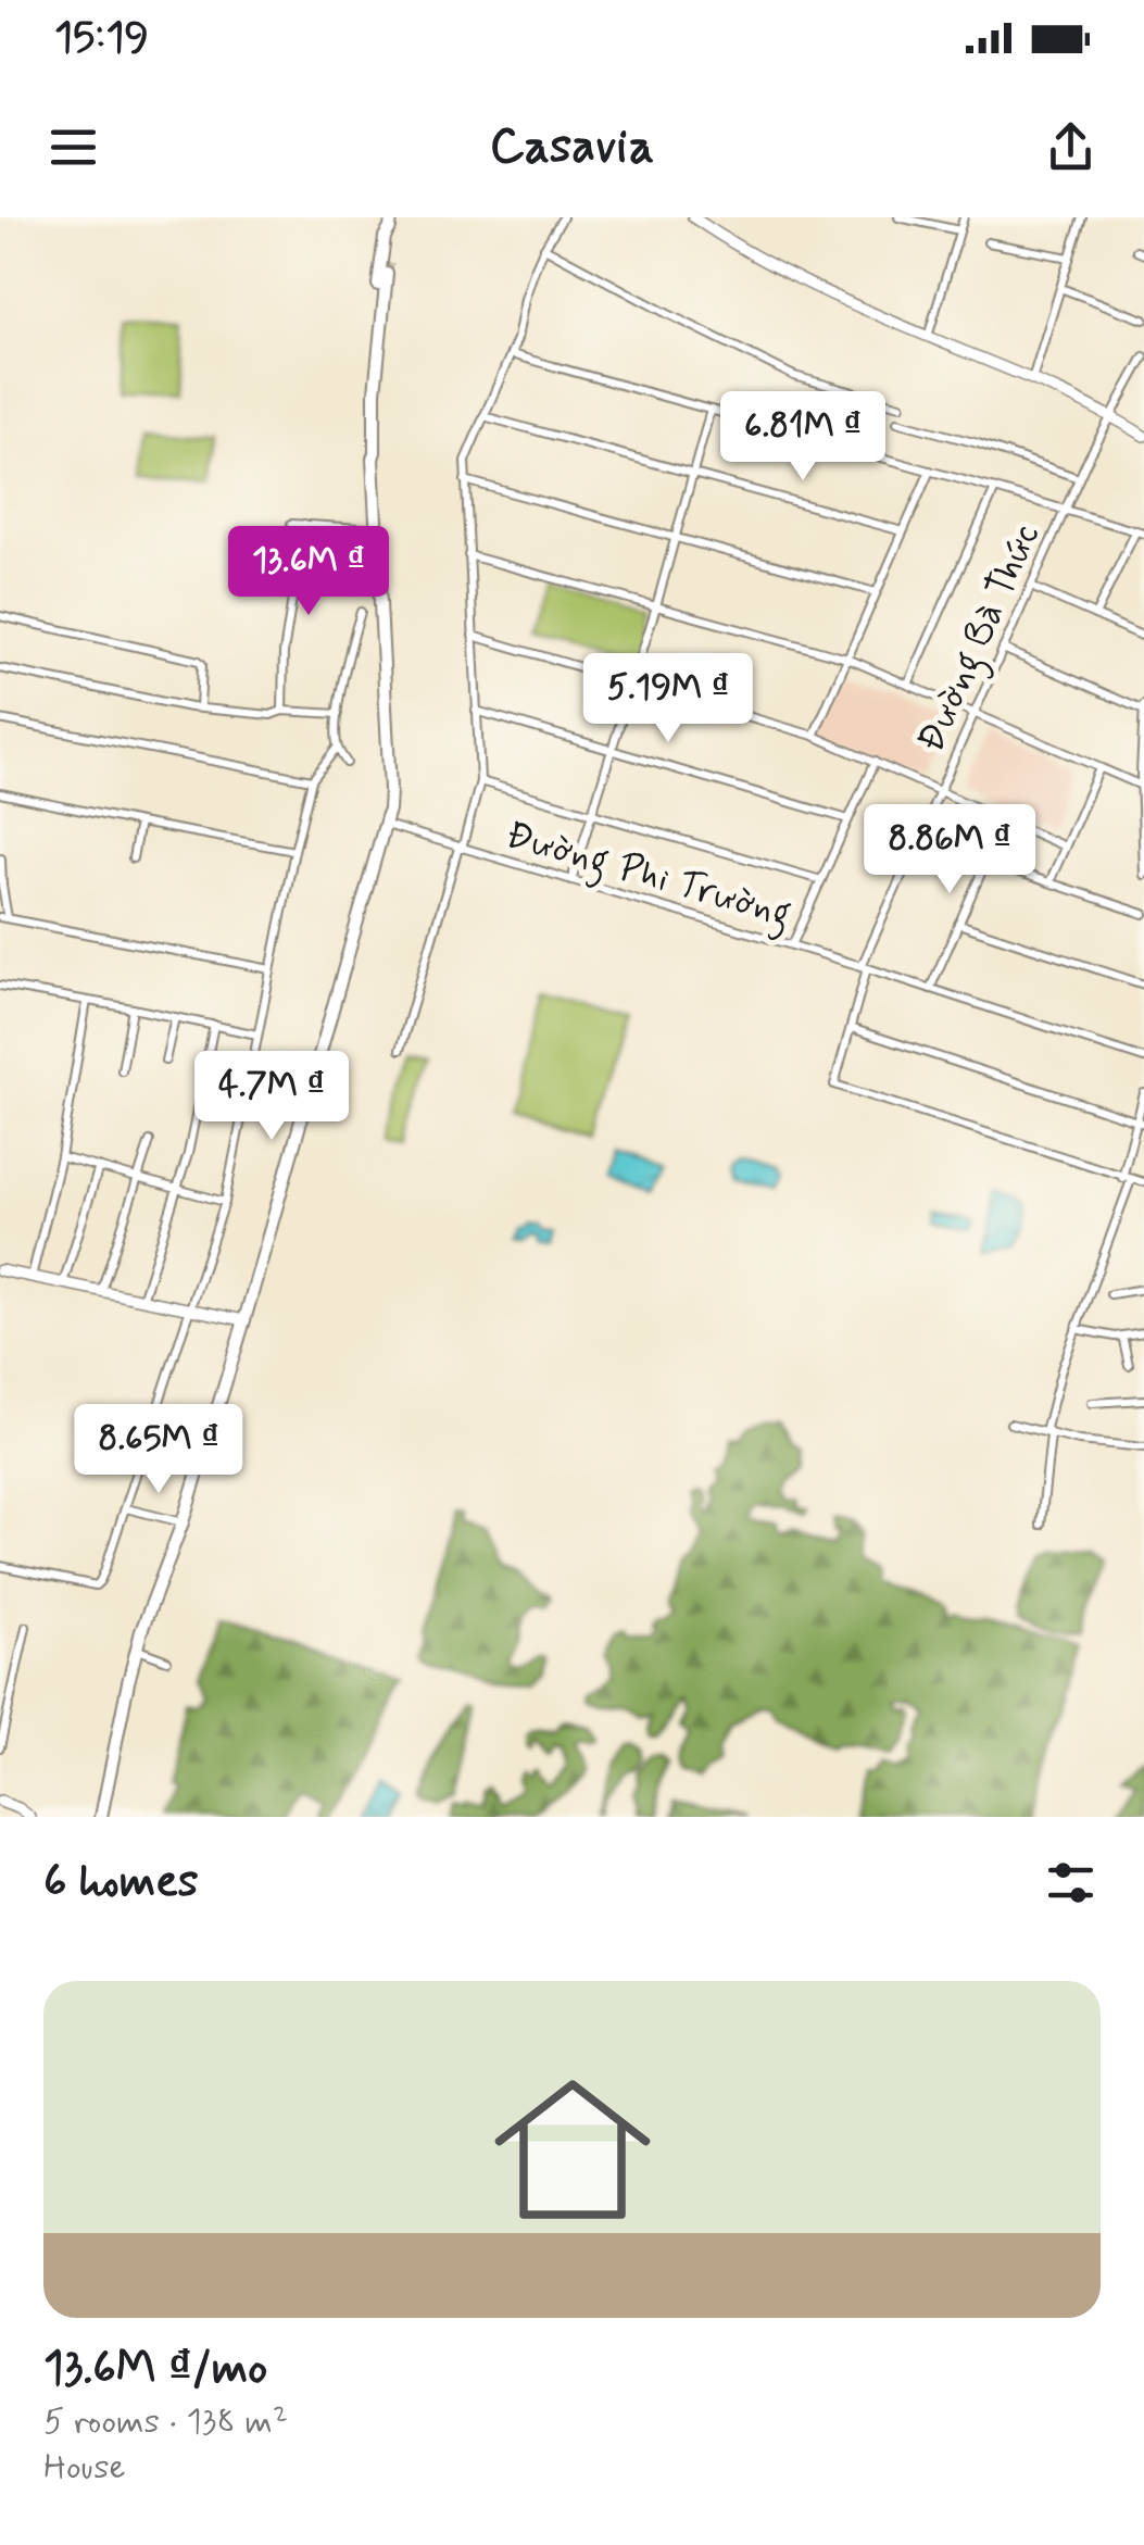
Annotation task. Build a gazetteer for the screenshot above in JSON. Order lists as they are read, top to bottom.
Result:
{
  "streets": {
    "street": ["Đường Bà Thức", "Đường Phi Trường"]
  },
  "crossings": [
    ["Đường Bà Thức", "Đường Phi Trường"]
  ],
  "page": {
    "status": "15:19",
    "header": "Casavia",
    "price": [
      "6.81M ₫",
      "13.6M ₫",
      "5.19M ₫",
      "8.86M ₫",
      "4.7M ₫",
      "8.65M ₫"
    ],
    "heading": "6 homes",
    "list": [
      {
        "name": "13.6M ₫/mo",
        "note": "5 rooms · 138 m² · House"
      }
    ]
  }
}
